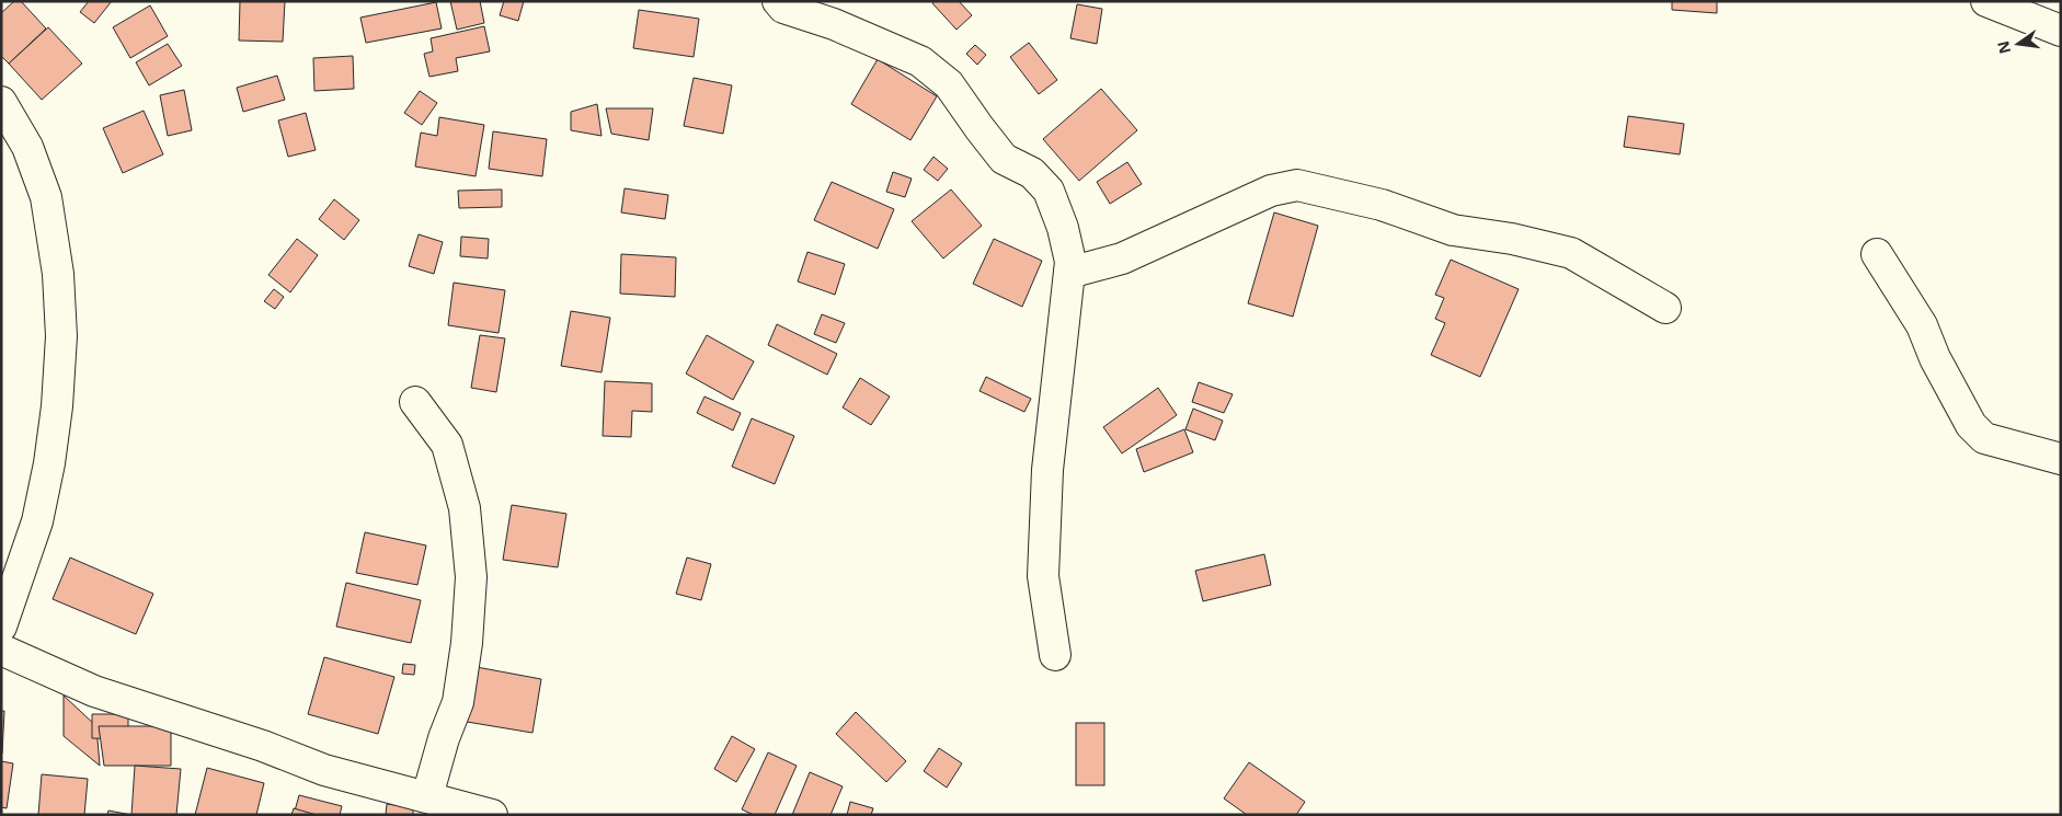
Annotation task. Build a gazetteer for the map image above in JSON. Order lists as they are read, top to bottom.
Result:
{
  "north": "left"
}
